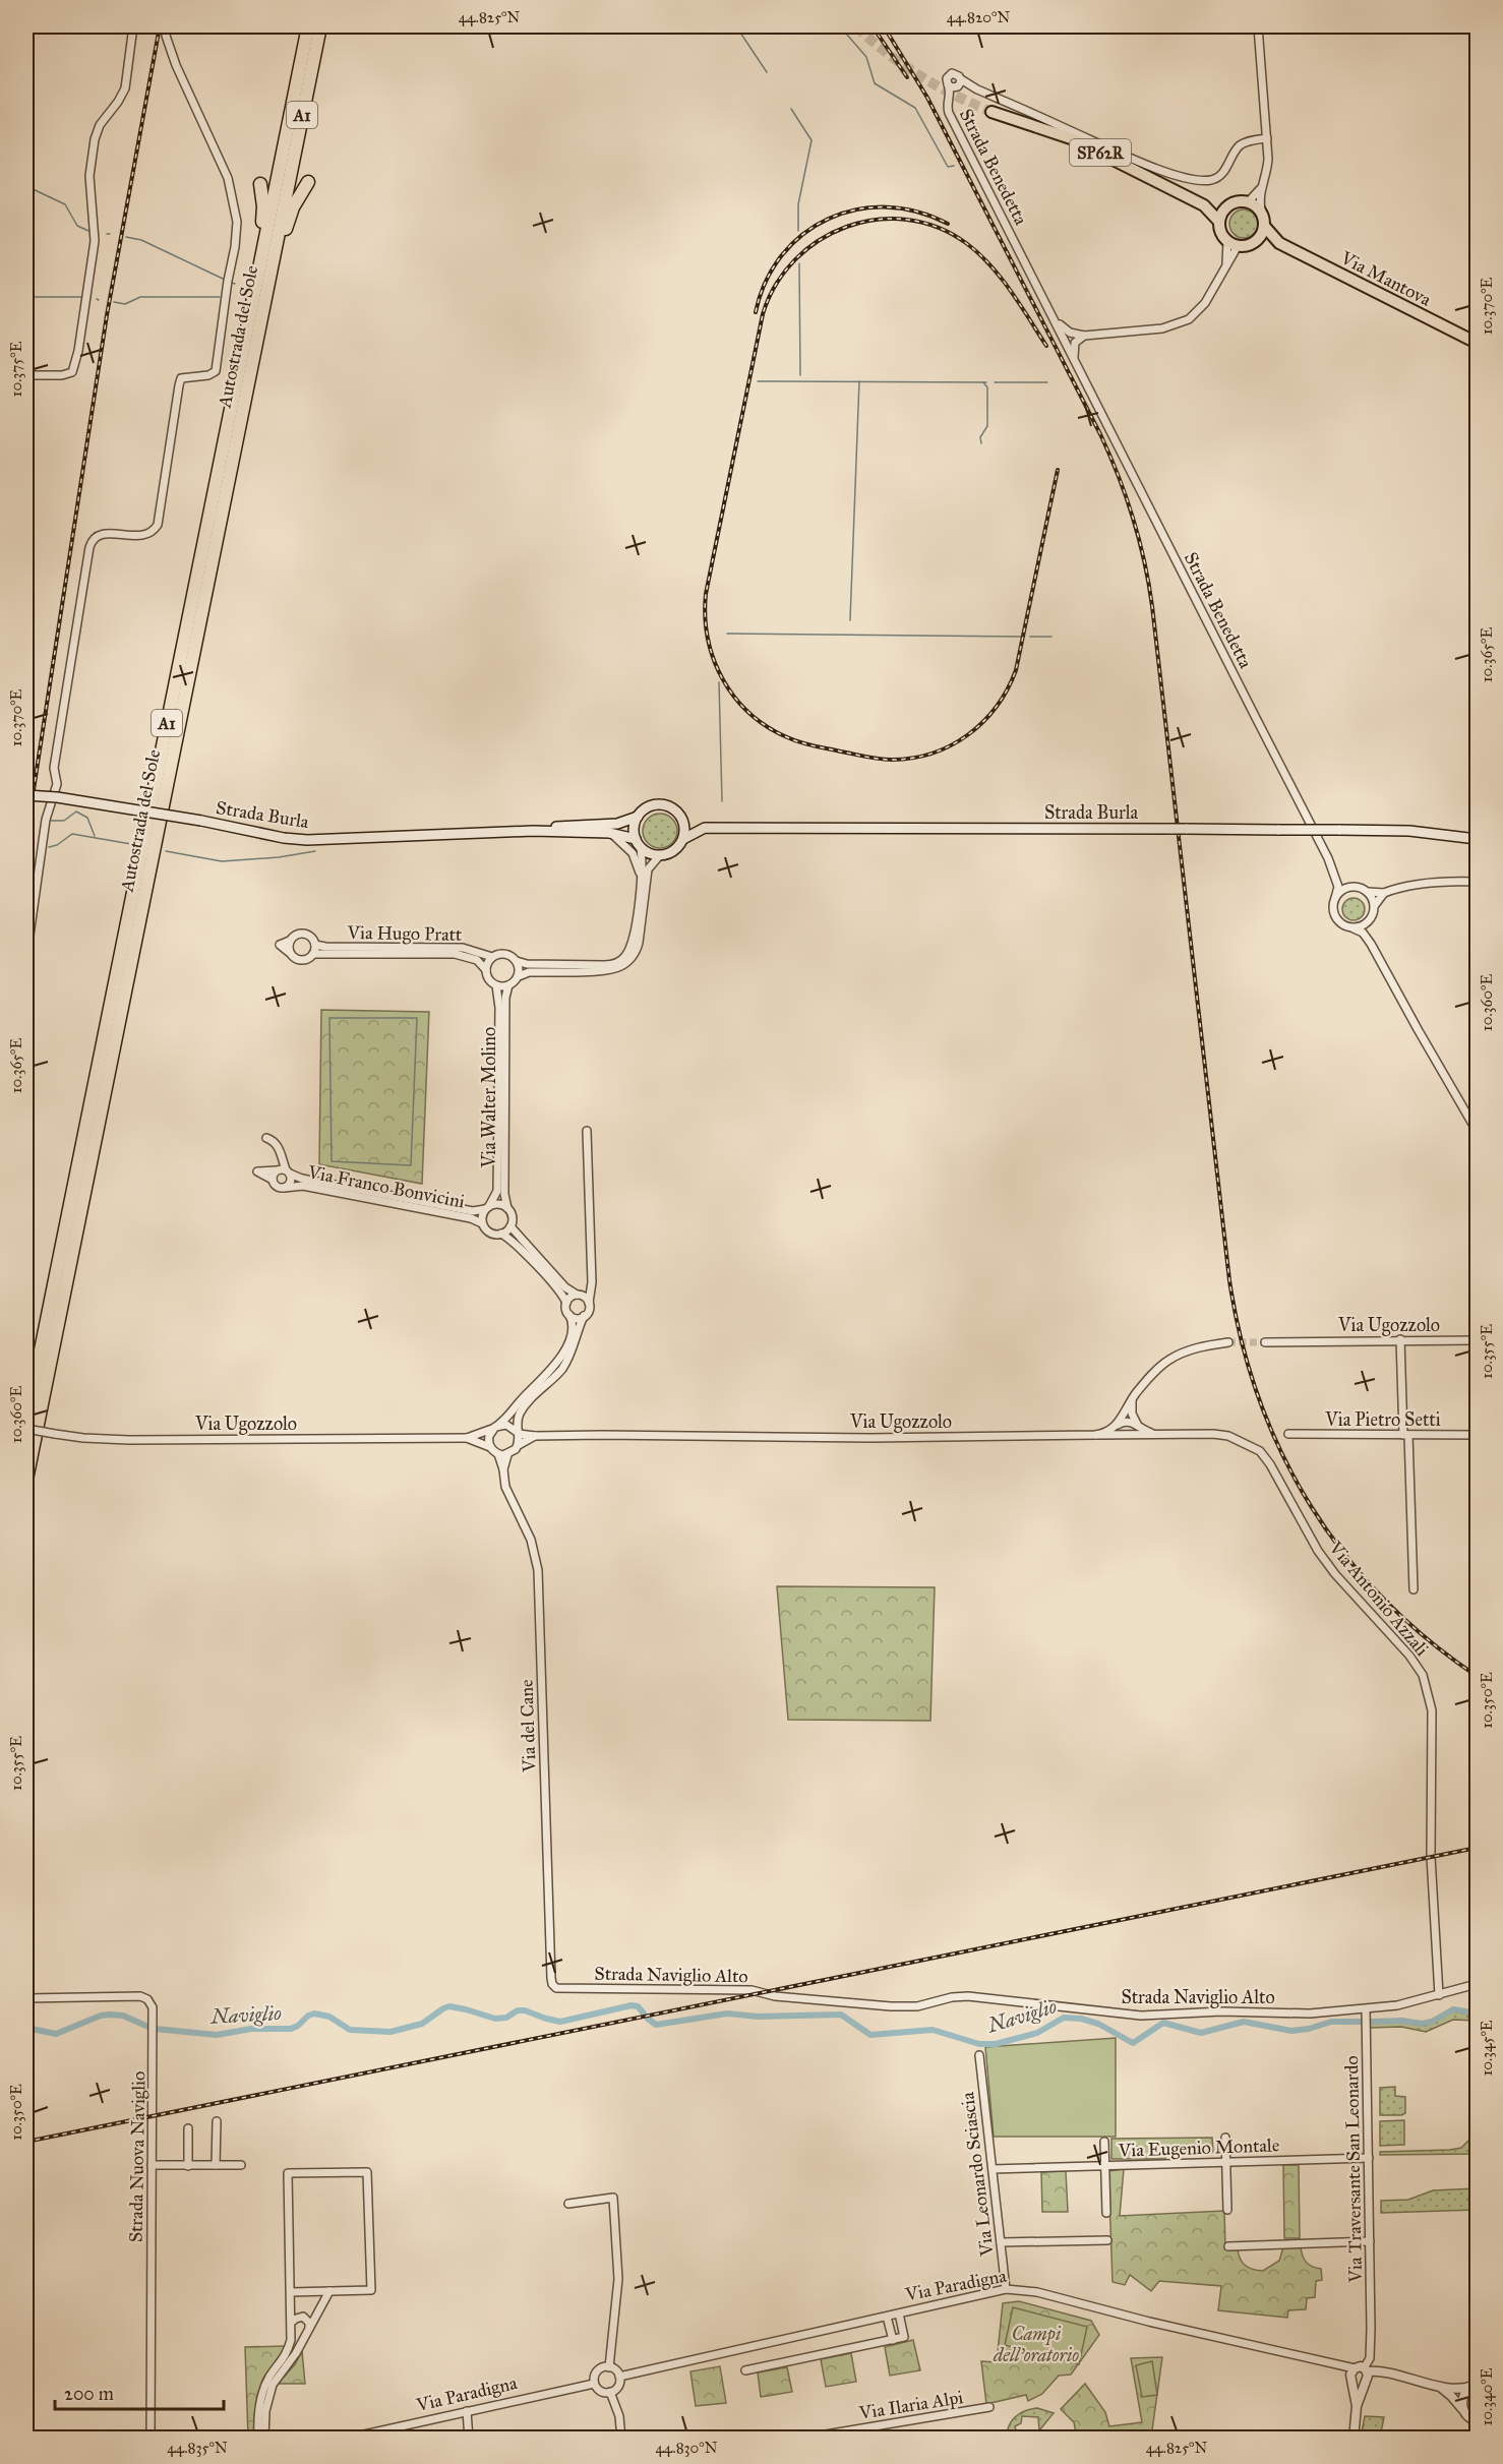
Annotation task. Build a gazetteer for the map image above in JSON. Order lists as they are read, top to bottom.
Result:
{
  "streets": {
    "highway": ["A1", "Autostrada del Sole"],
    "main road": ["SP62R", "Via Mantova", "Strada Burla"],
    "street": [
      "Strada Benedetta",
      "Via Hugo Pratt",
      "Via Walter Molino",
      "Via Franco Bonvicini",
      "Via Ugozzolo",
      "Via Pietro Setti",
      "Via Antonio Azzali",
      "Via del Cane",
      "Strada Naviglio Alto",
      "Via Eugenio Montale",
      "Strada Nuova Naviglio",
      "Via Traversante San Leonardo",
      "Via Leonardo Sciascia",
      "Via Paradigna",
      "Via Ilaria Alpi"
    ]
  },
  "crossings": [
    ["SP62R", "Strada Benedetta"],
    ["SP62R", "Via Mantova"],
    ["Strada Benedetta", "Via Mantova"],
    ["Via Hugo Pratt", "Via Walter Molino"],
    ["Via Walter Molino", "Via Franco Bonvicini"],
    ["Via Ugozzolo", "Via del Cane"],
    ["Via Antonio Azzali", "Strada Naviglio Alto"],
    ["Via del Cane", "Strada Naviglio Alto"],
    ["Strada Naviglio Alto", "Via Traversante San Leonardo"],
    ["Via Eugenio Montale", "Via Traversante San Leonardo"],
    ["Via Eugenio Montale", "Via Leonardo Sciascia"],
    ["Via Traversante San Leonardo", "Via Paradigna"],
    ["Via Leonardo Sciascia", "Via Paradigna"]
  ],
  "water": ["Naviglio"],
  "parks": ["Campi dell'oratorio"],
  "scale_bar": "200 m",
  "coordinates": [
    "44.825°N",
    "44.820°N",
    "10.370°E",
    "10.375°E",
    "10.365°E",
    "10.360°E",
    "10.355°E",
    "10.350°E",
    "10.345°E",
    "10.340°E",
    "44.835°N",
    "44.830°N"
  ]
}
